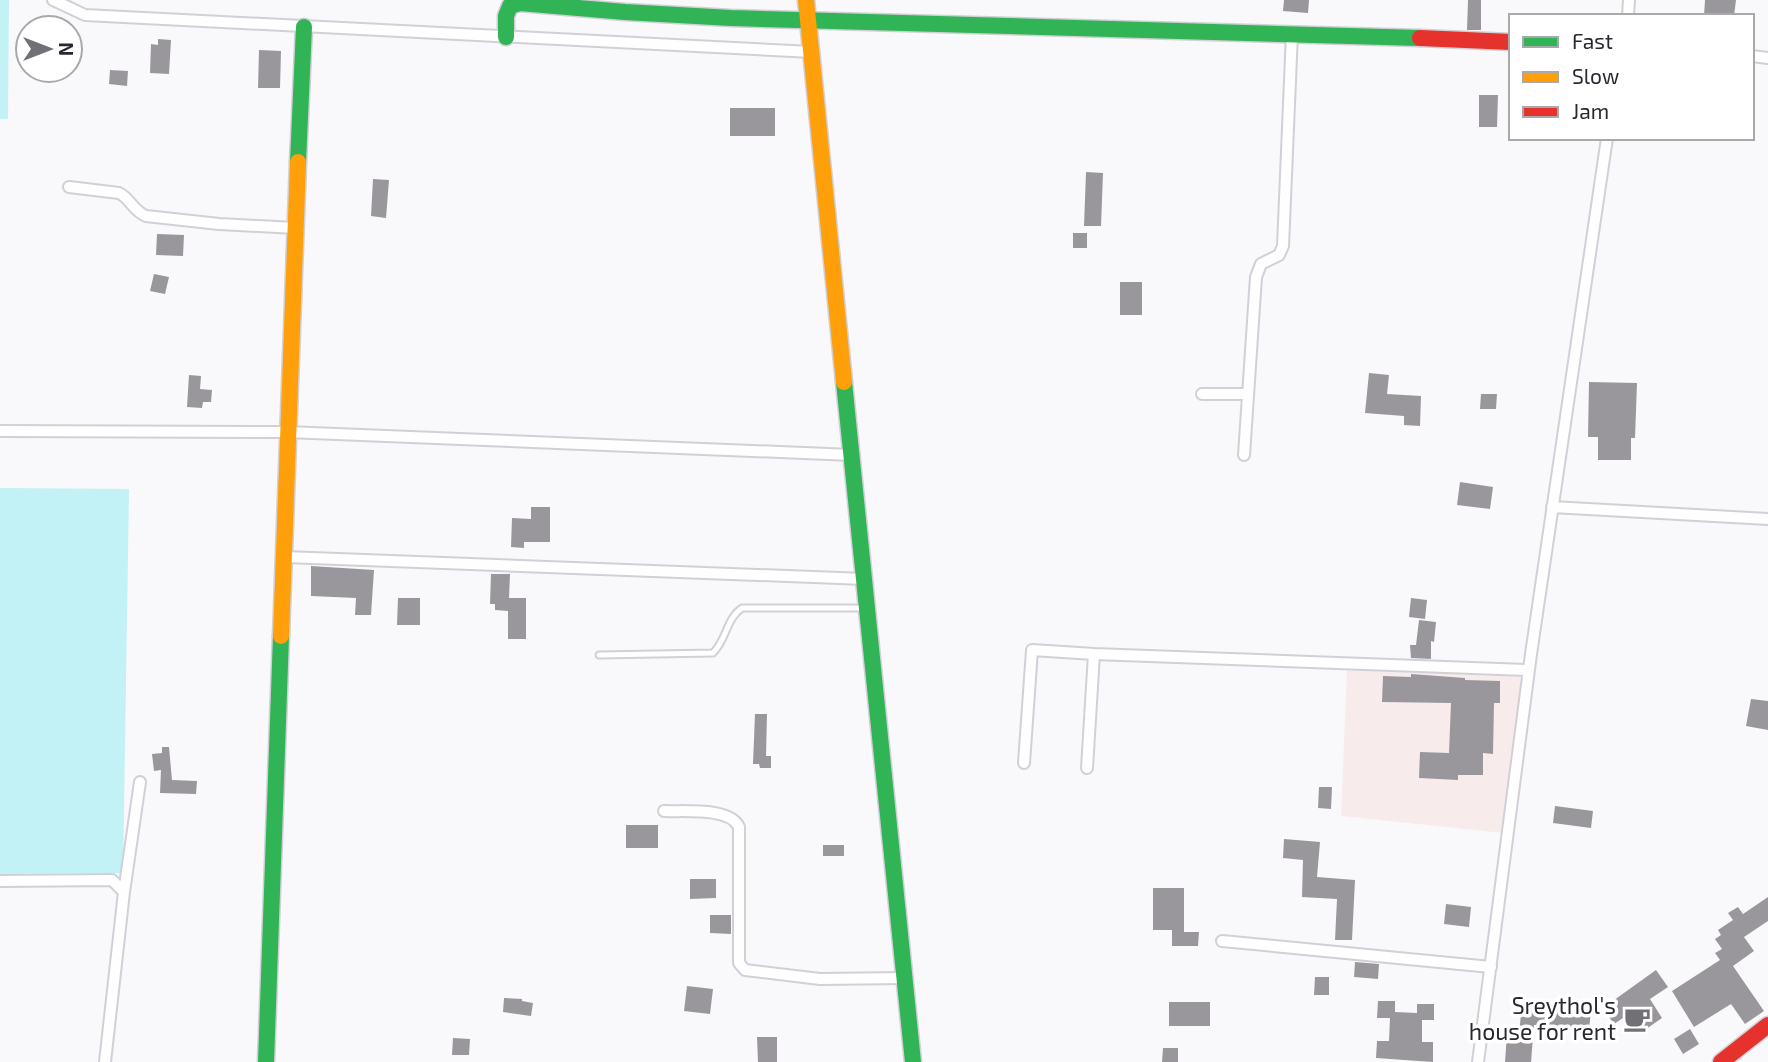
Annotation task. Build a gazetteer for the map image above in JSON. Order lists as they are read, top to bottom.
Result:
{
  "places": {
    "cafe": ["Sreythol's house for rent"]
  },
  "legend": ["Fast", "Slow", "Jam"],
  "north": "right"
}
